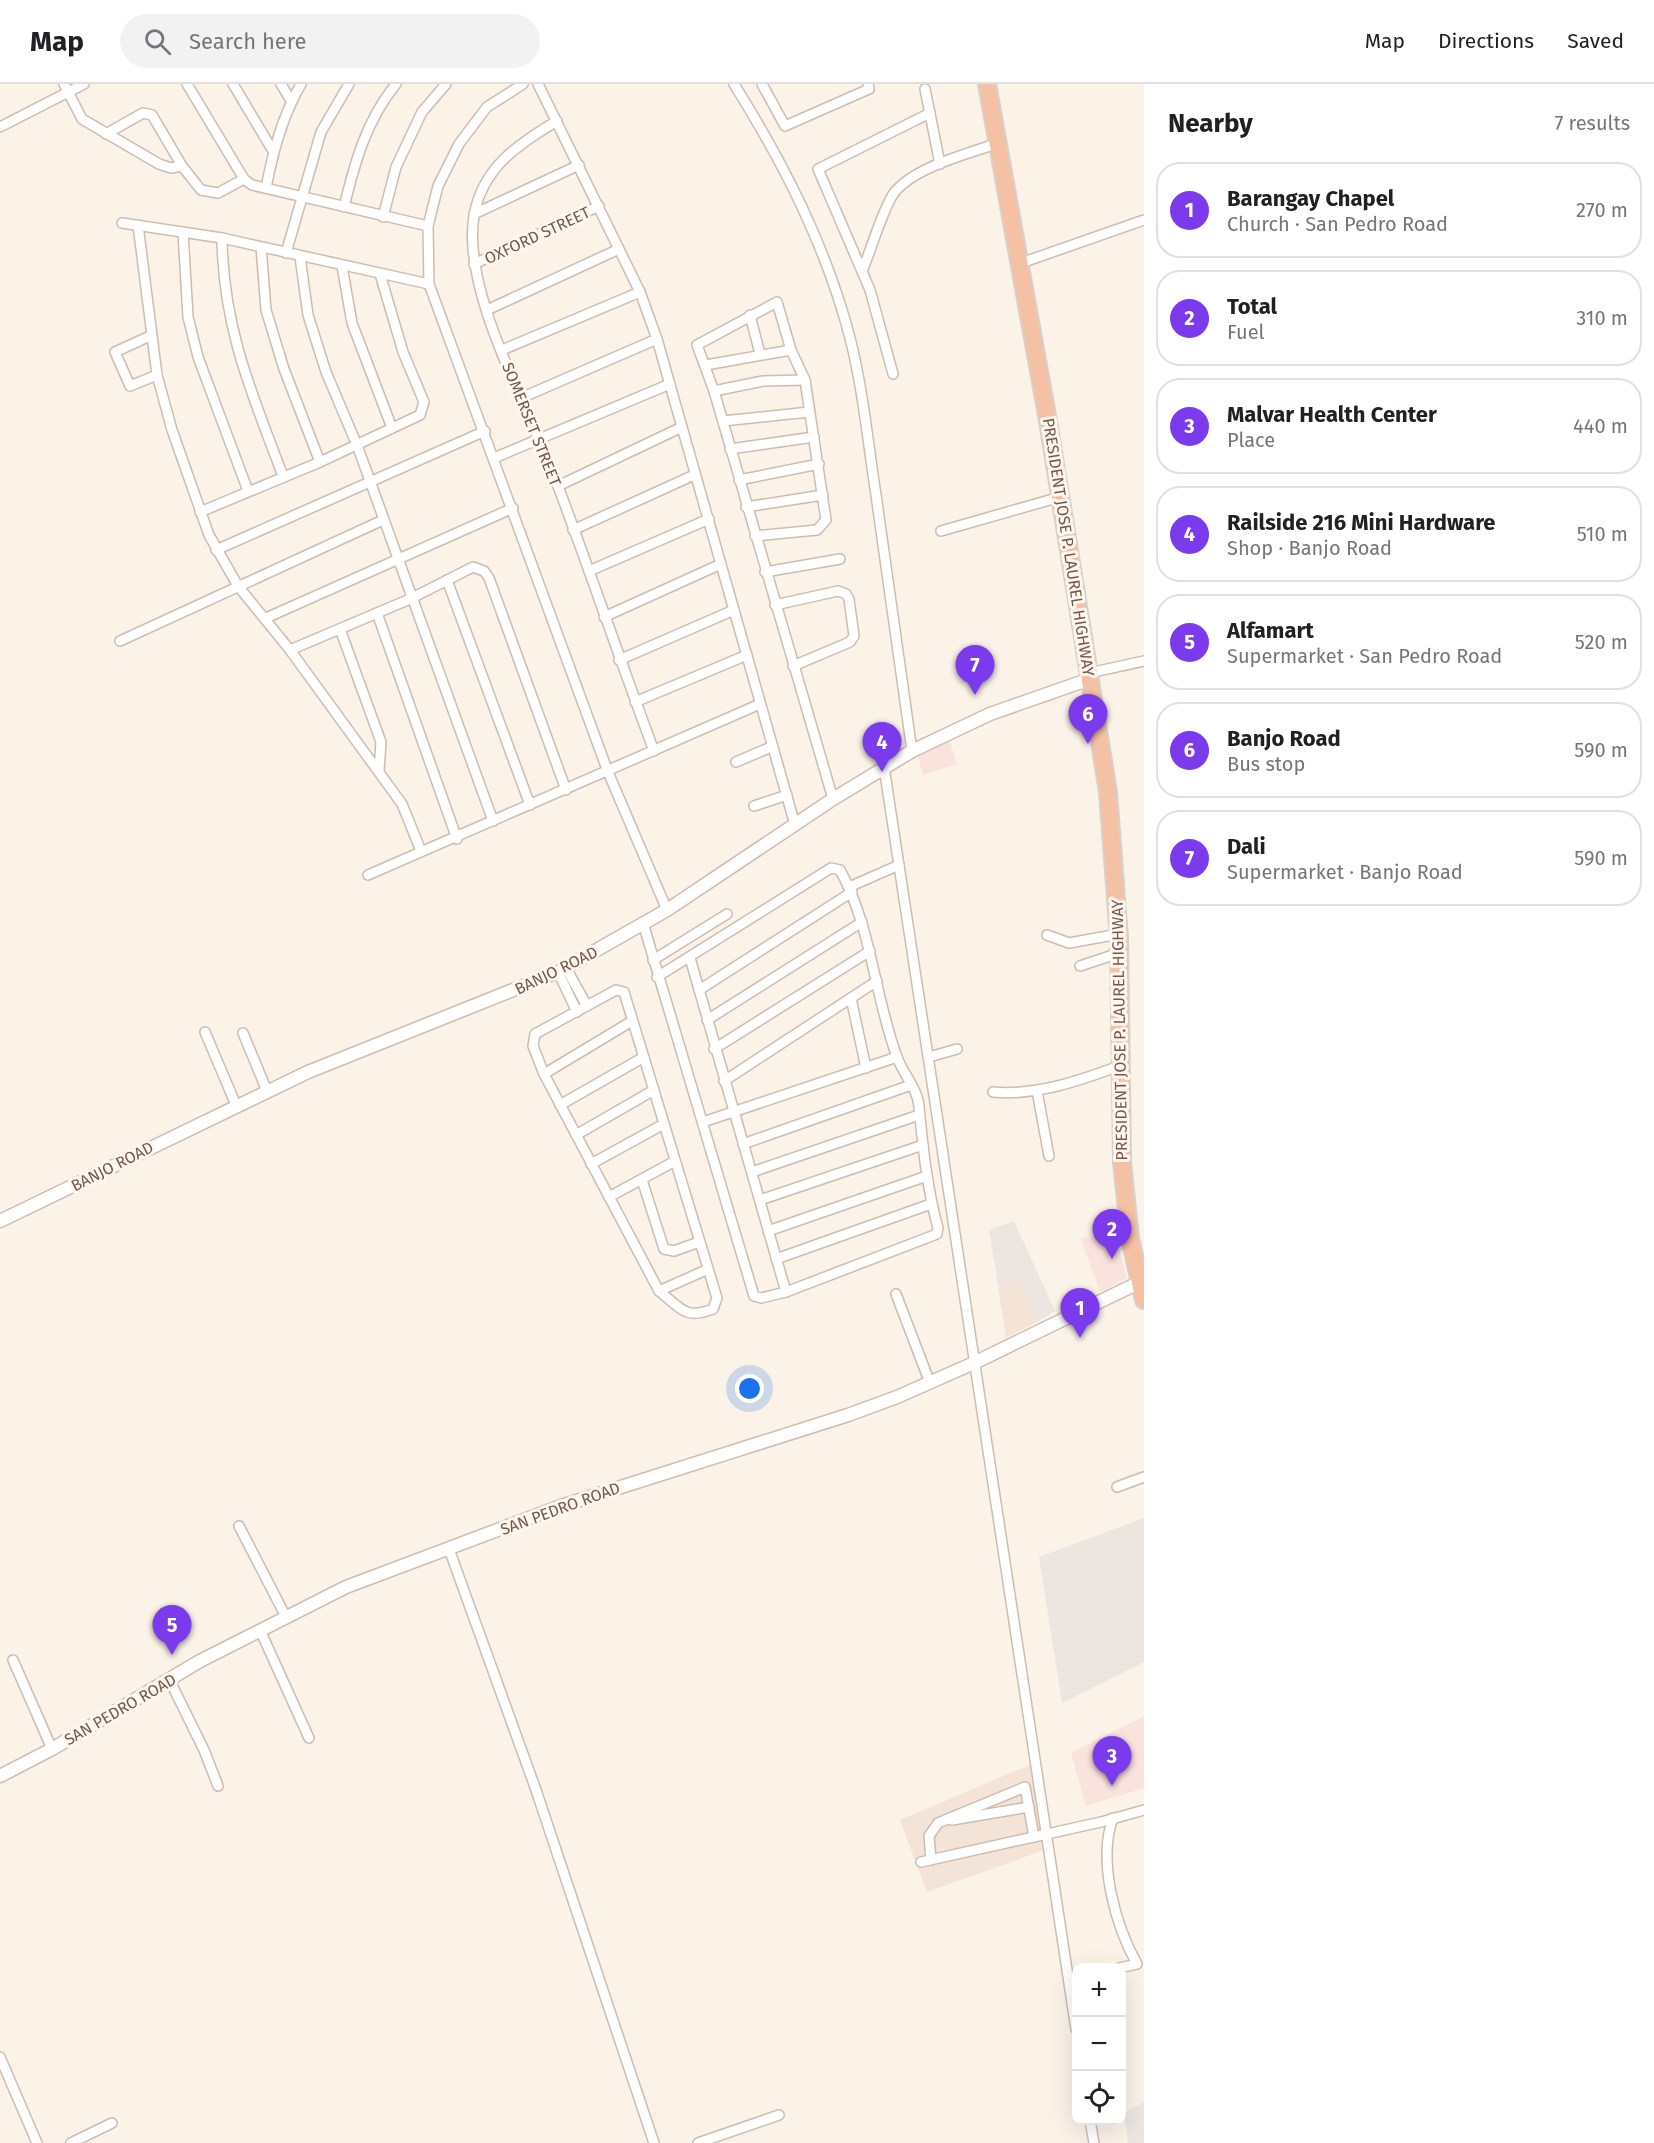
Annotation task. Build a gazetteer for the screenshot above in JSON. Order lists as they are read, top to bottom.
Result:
{
  "streets": {
    "highway": ["PRESIDENT JOSE P. LAUREL HIGHWAY"],
    "street": [
      "OXFORD STREET",
      "SOMERSET STREET",
      "BANJO ROAD",
      "SAN PEDRO ROAD"
    ]
  },
  "crossings": [
    ["OXFORD STREET", "SOMERSET STREET"],
    ["PRESIDENT JOSE P. LAUREL HIGHWAY", "BANJO ROAD"],
    ["PRESIDENT JOSE P. LAUREL HIGHWAY", "SAN PEDRO ROAD"]
  ],
  "page": {
    "header": "Map",
    "search": "Search here",
    "nav": ["Map", "Directions", "Saved"],
    "heading": ["Nearby", "7 results"],
    "list": [
      {
        "mark": "1",
        "name": "Barangay Chapel",
        "note": "Church · San Pedro Road",
        "value": "270 m"
      },
      {
        "mark": "2",
        "name": "Total",
        "note": "Fuel",
        "value": "310 m"
      },
      {
        "mark": "3",
        "name": "Malvar Health Center",
        "note": "Place",
        "value": "440 m"
      },
      {
        "mark": "4",
        "name": "Railside 216 Mini Hardware",
        "note": "Shop · Banjo Road",
        "value": "510 m"
      },
      {
        "mark": "5",
        "name": "Alfamart",
        "note": "Supermarket · San Pedro Road",
        "value": "520 m"
      },
      {
        "mark": "6",
        "name": "Banjo Road",
        "note": "Bus stop",
        "value": "590 m"
      },
      {
        "mark": "7",
        "name": "Dali",
        "note": "Supermarket · Banjo Road",
        "value": "590 m"
      }
    ],
    "pins": [
      "7",
      "6",
      "4",
      "2",
      "1",
      "5",
      "3"
    ],
    "map_buttons": ["+", "−"]
  }
}
